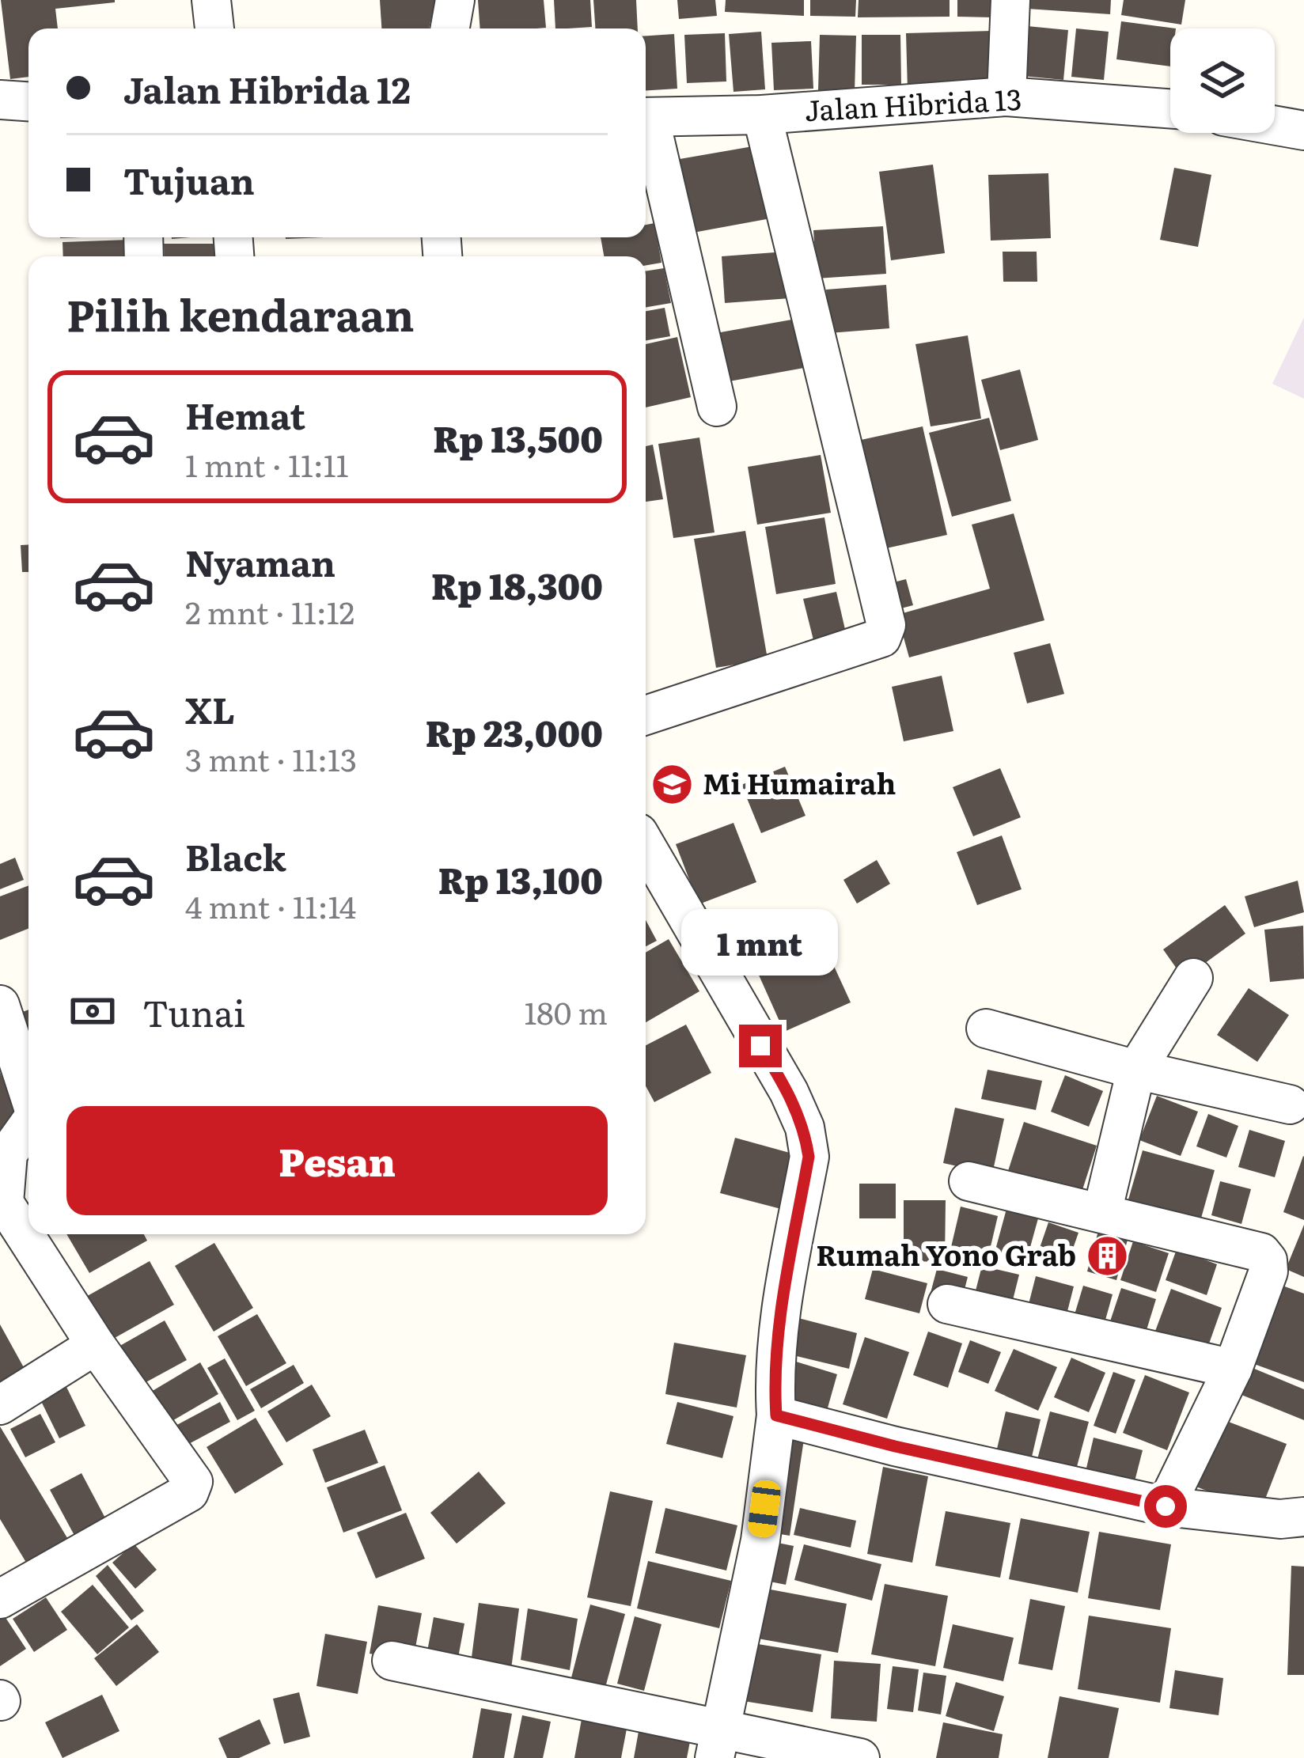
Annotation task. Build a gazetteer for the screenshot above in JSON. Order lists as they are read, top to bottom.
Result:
{
  "streets": {
    "street": ["Jalan Hibrida 13"]
  },
  "places": {
    "school or university": ["Mi Humairah"],
    "building": ["Rumah Yono Grab"]
  },
  "page": {
    "banner": ["Jalan Hibrida 12", "Tujuan"],
    "heading": "Pilih kendaraan",
    "list": [
      {
        "name": "Hemat",
        "note": "1 mnt · 11:11",
        "value": "Rp 13,500"
      },
      {
        "name": "Nyaman",
        "note": "2 mnt · 11:12",
        "value": "Rp 18,300"
      },
      {
        "name": "XL",
        "note": "3 mnt · 11:13",
        "value": "Rp 23,000"
      },
      {
        "name": "Black",
        "note": "4 mnt · 11:14",
        "value": "Rp 13,100"
      }
    ],
    "bubble": "1 mnt",
    "pay": ["Tunai", "180 m"],
    "buttons": "Pesan"
  }
}
